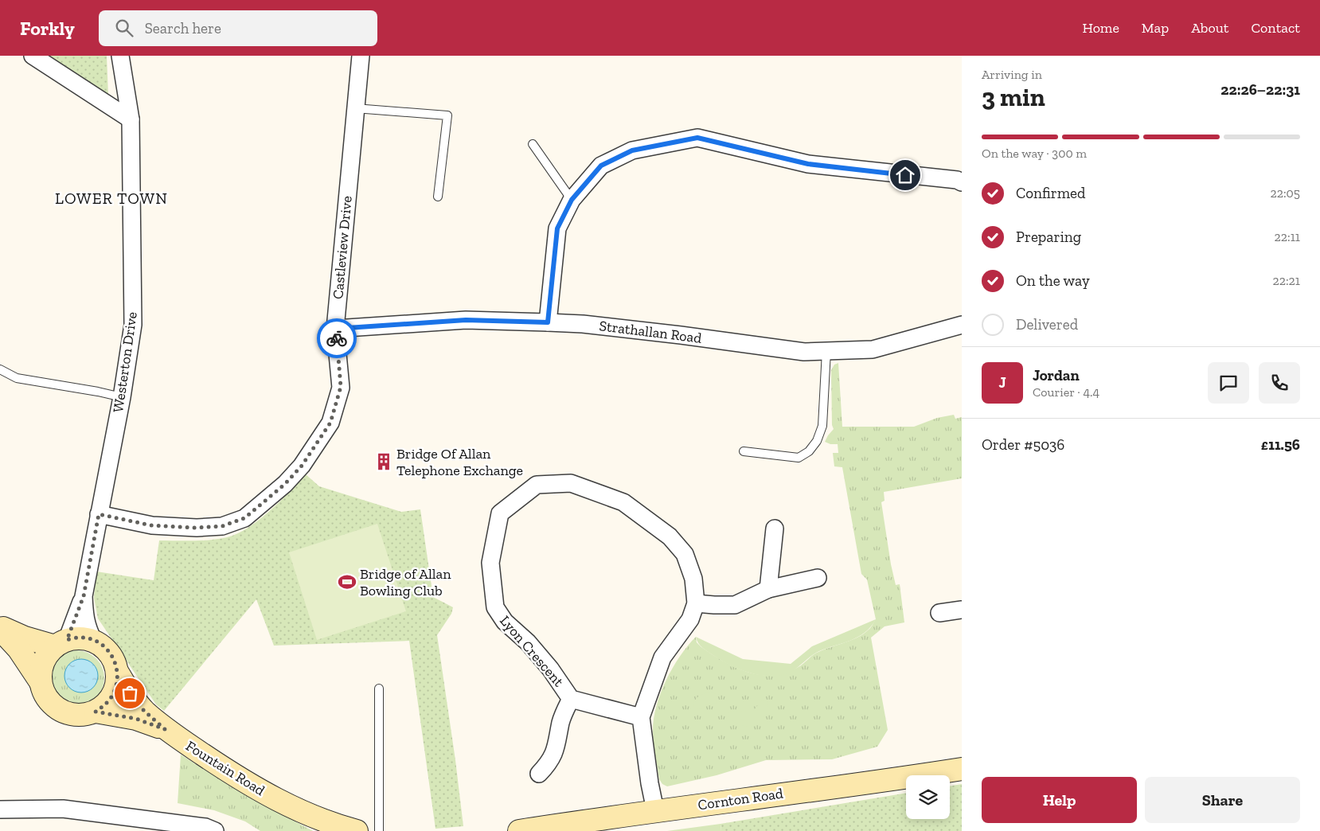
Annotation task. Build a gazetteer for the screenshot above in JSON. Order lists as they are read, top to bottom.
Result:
{
  "streets": {
    "main road": ["Fountain Road", "Cornton Road"],
    "street": [
      "Castleview Drive",
      "Strathallan Road",
      "Westerton Drive",
      "Lyon Crescent"
    ]
  },
  "crossings": [
    ["Castleview Drive", "Strathallan Road"],
    ["Castleview Drive", "Westerton Drive"],
    ["Westerton Drive", "Fountain Road"],
    ["Lyon Crescent", "Cornton Road"]
  ],
  "districts": ["LOWER TOWN"],
  "places": {
    "building": ["Bridge Of Allan Telephone Exchange"],
    "sports": ["Bridge of Allan Bowling Club"]
  },
  "page": {
    "header": "Forkly",
    "search": "Search here",
    "nav": [
      "Home",
      "Map",
      "About",
      "Contact"
    ],
    "heading": ["3 min", "Arriving in", "22:26–22:31"],
    "panel": [
      "Jordan",
      "Courier · 4.4",
      "Order #5036",
      "£11.56"
    ],
    "bar": "On the way · 300 m",
    "list": [
      ["Confirmed", "22:05"],
      ["Preparing", "22:11"],
      ["On the way", "22:21"],
      "Delivered"
    ],
    "round": "J",
    "buttons": ["Help", "Share"]
  }
}
